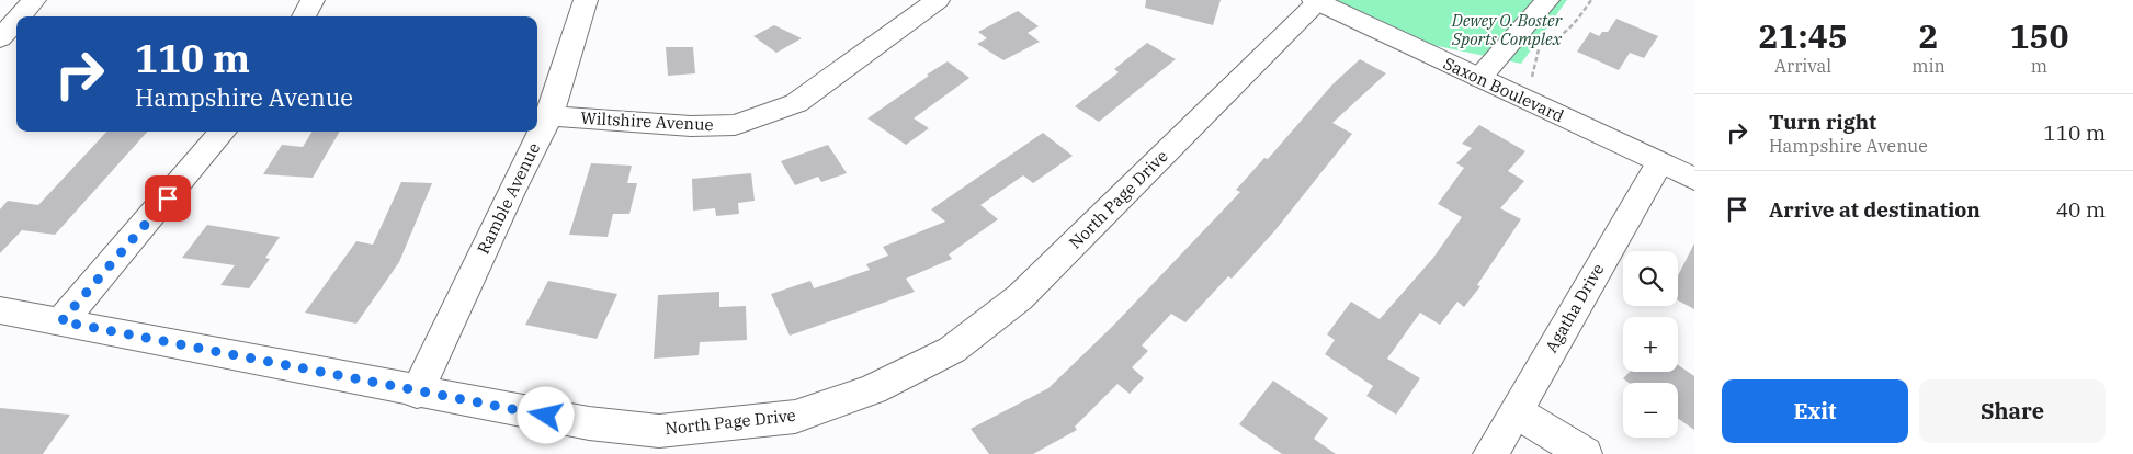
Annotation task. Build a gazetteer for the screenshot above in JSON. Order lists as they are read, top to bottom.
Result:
{
  "streets": {
    "street": [
      "Saxon Boulevard",
      "Wiltshire Avenue",
      "Ramble Avenue",
      "North Page Drive",
      "Agatha Drive"
    ]
  },
  "crossings": [
    ["Saxon Boulevard", "North Page Drive"],
    ["Saxon Boulevard", "Agatha Drive"],
    ["Wiltshire Avenue", "Ramble Avenue"],
    ["Ramble Avenue", "North Page Drive"]
  ],
  "parks": ["Dewey O. Boster Sports Complex"],
  "page": {
    "eta": [
      "21:45",
      "Arrival",
      "2",
      "min",
      "150",
      "m"
    ],
    "turn": ["110 m", "Hampshire Avenue"],
    "list": [
      {
        "name": "Turn right",
        "note": "Hampshire Avenue",
        "value": "110 m"
      },
      {
        "name": "Arrive at destination",
        "value": "40 m"
      }
    ],
    "map_buttons": ["+", "−"],
    "buttons": ["Exit", "Share"]
  }
}
